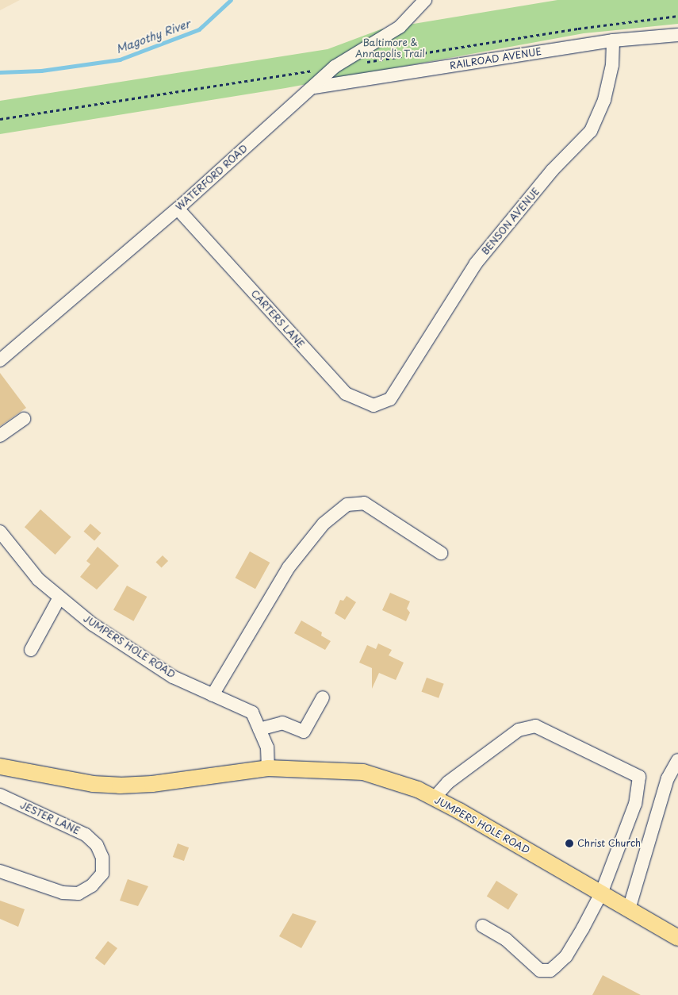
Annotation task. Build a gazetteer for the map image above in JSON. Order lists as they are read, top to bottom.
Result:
{
  "streets": {
    "main road": ["JUMPERS HOLE ROAD"],
    "street": [
      "RAILROAD AVENUE",
      "WATERFORD ROAD",
      "BENSON AVENUE",
      "CARTERS LANE",
      "JESTER LANE"
    ]
  },
  "crossings": [
    ["RAILROAD AVENUE", "WATERFORD ROAD"],
    ["RAILROAD AVENUE", "BENSON AVENUE"],
    ["WATERFORD ROAD", "CARTERS LANE"],
    ["BENSON AVENUE", "CARTERS LANE"]
  ],
  "water": ["Magothy River"],
  "parks": ["Baltimore & Annapolis Trail"],
  "places": ["Christ Church"]
}
